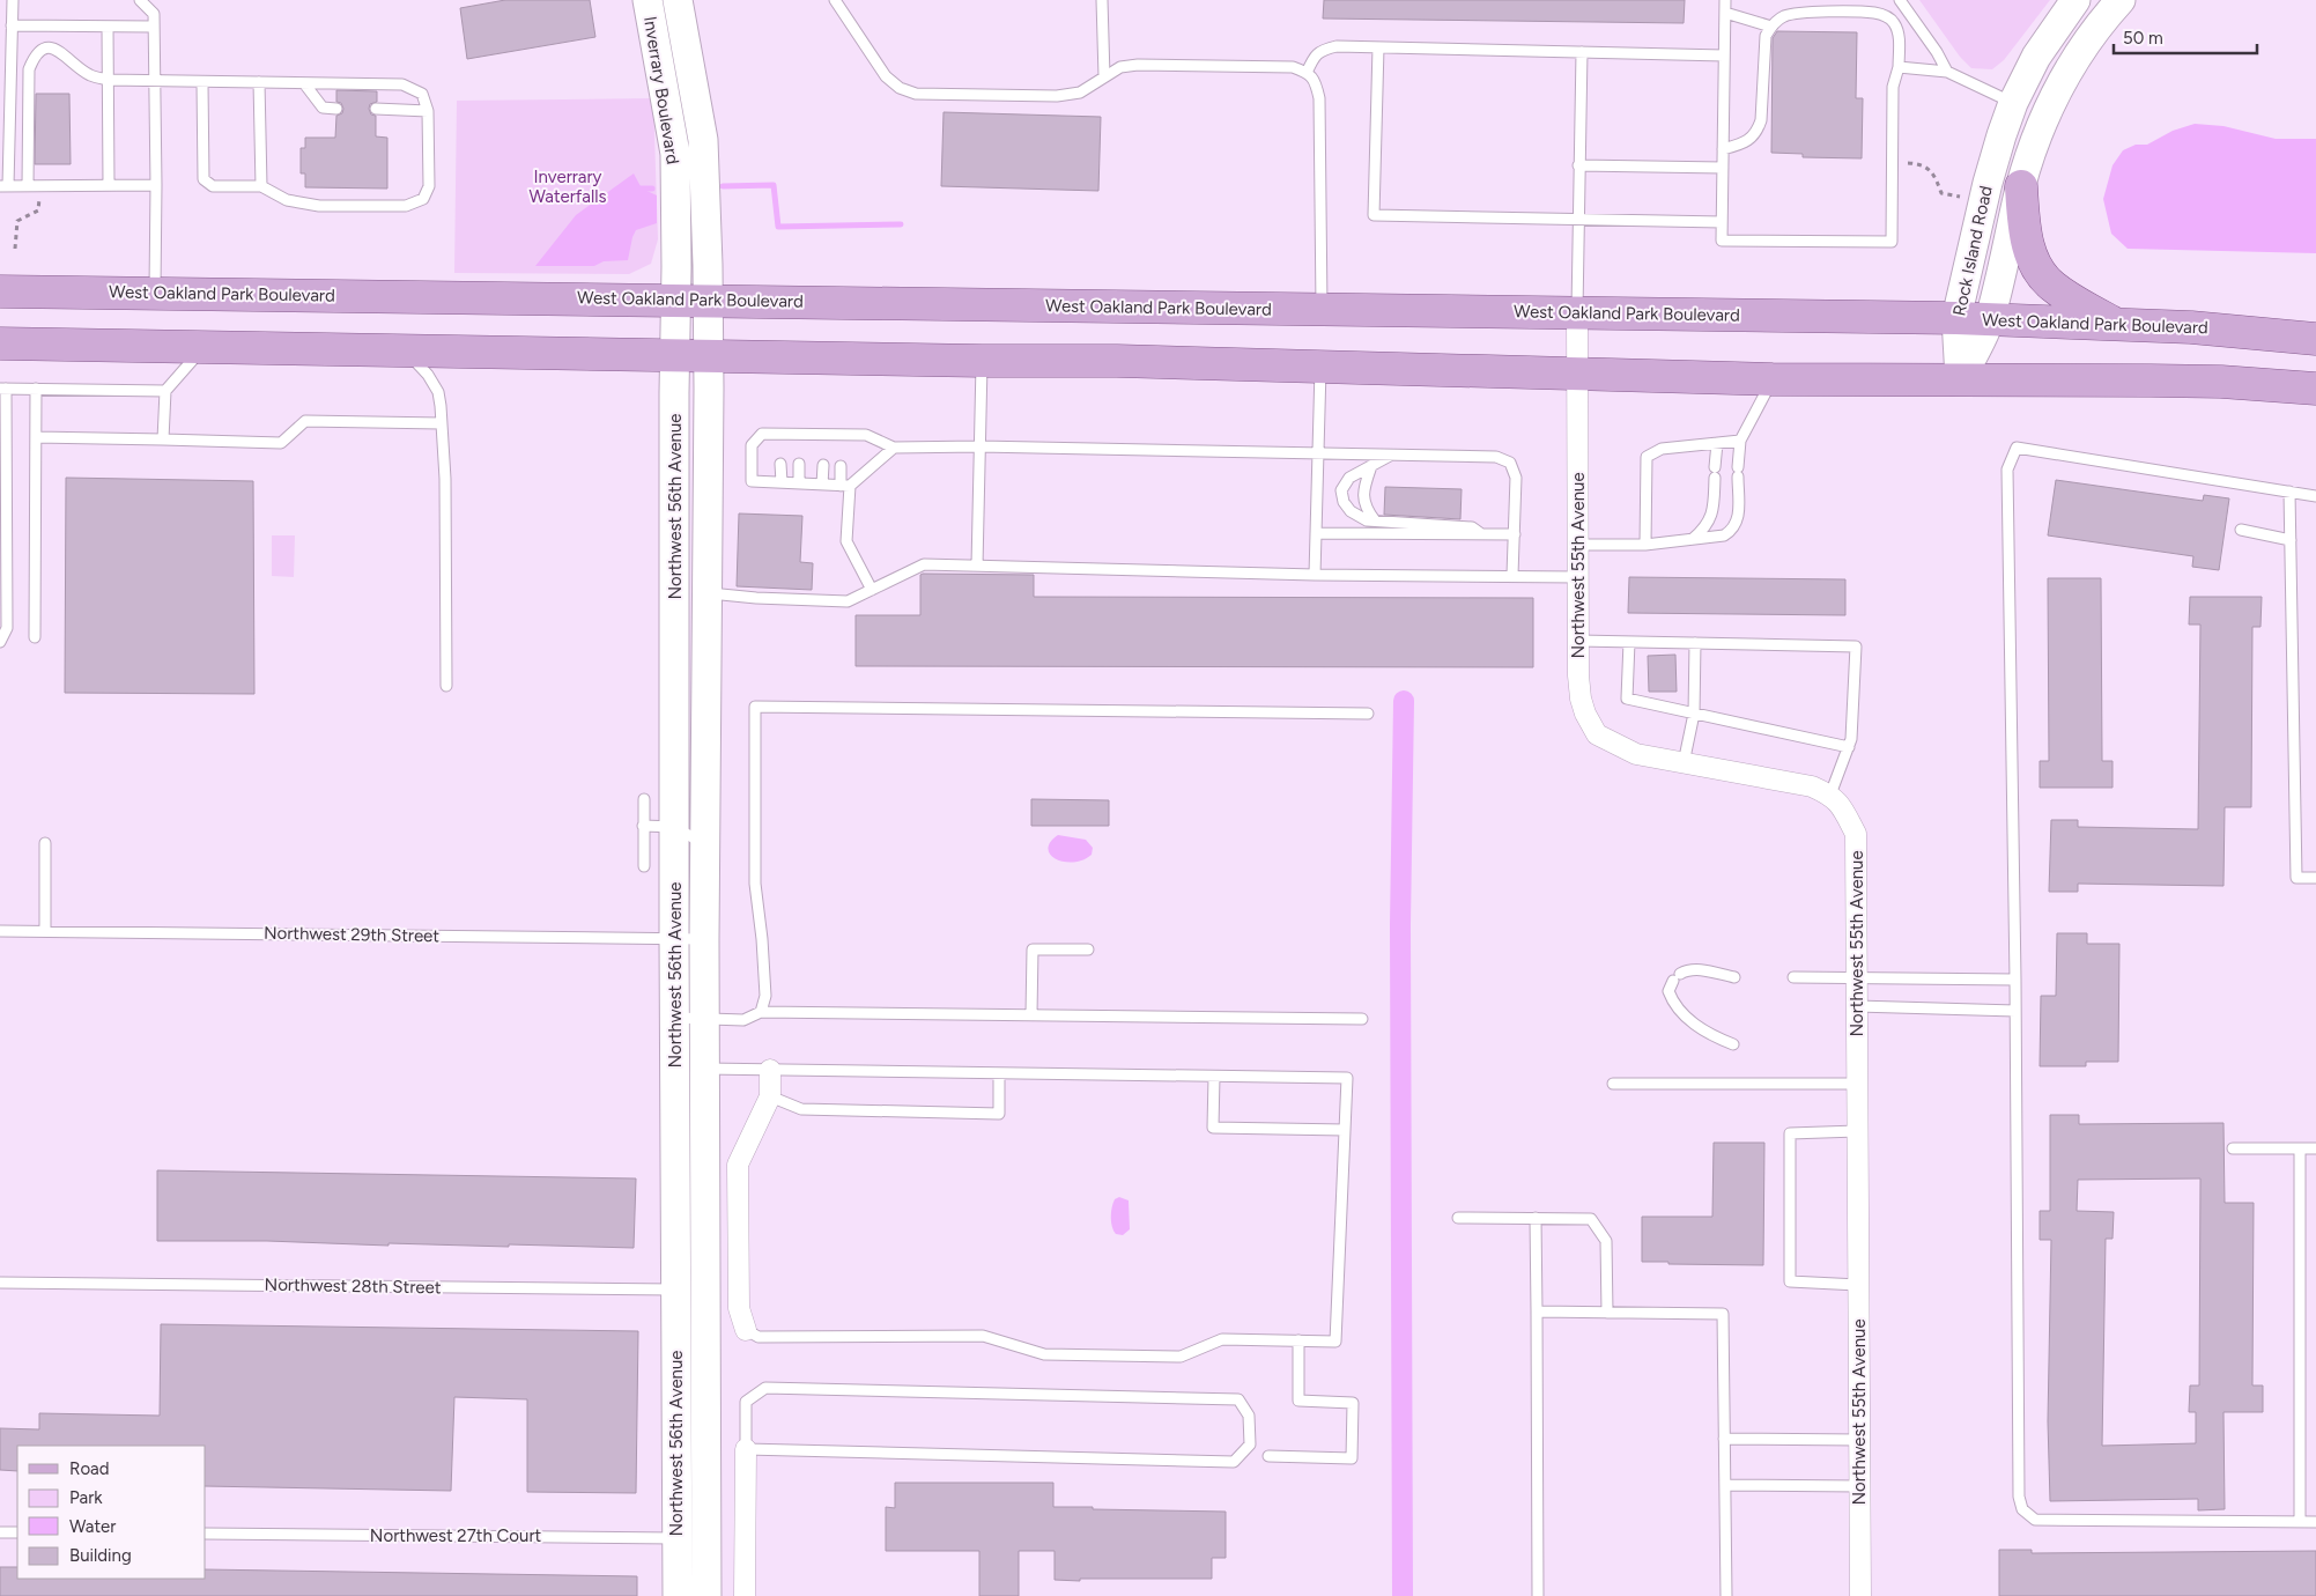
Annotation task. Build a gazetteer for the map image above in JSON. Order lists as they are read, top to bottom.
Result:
{
  "streets": {
    "main road": ["West Oakland Park Boulevard"],
    "street": [
      "Inverrary Boulevard",
      "Rock Island Road",
      "Northwest 56th Avenue",
      "Northwest 55th Avenue"
    ],
    "lane": ["Northwest 29th Street", "Northwest 28th Street", "Northwest 27th Court"]
  },
  "crossings": [
    ["Inverrary Boulevard", "West Oakland Park Boulevard"],
    ["Inverrary Boulevard", "Northwest 56th Avenue"],
    ["Rock Island Road", "West Oakland Park Boulevard"],
    ["West Oakland Park Boulevard", "Northwest 55th Avenue"],
    ["Northwest 56th Avenue", "Northwest 29th Street"],
    ["Northwest 56th Avenue", "Northwest 28th Street"],
    ["Northwest 56th Avenue", "Northwest 27th Court"]
  ],
  "parks": ["Inverrary Waterfalls"],
  "legend": [
    "Road",
    "Park",
    "Water",
    "Building"
  ],
  "scale_bar": "50 m"
}
